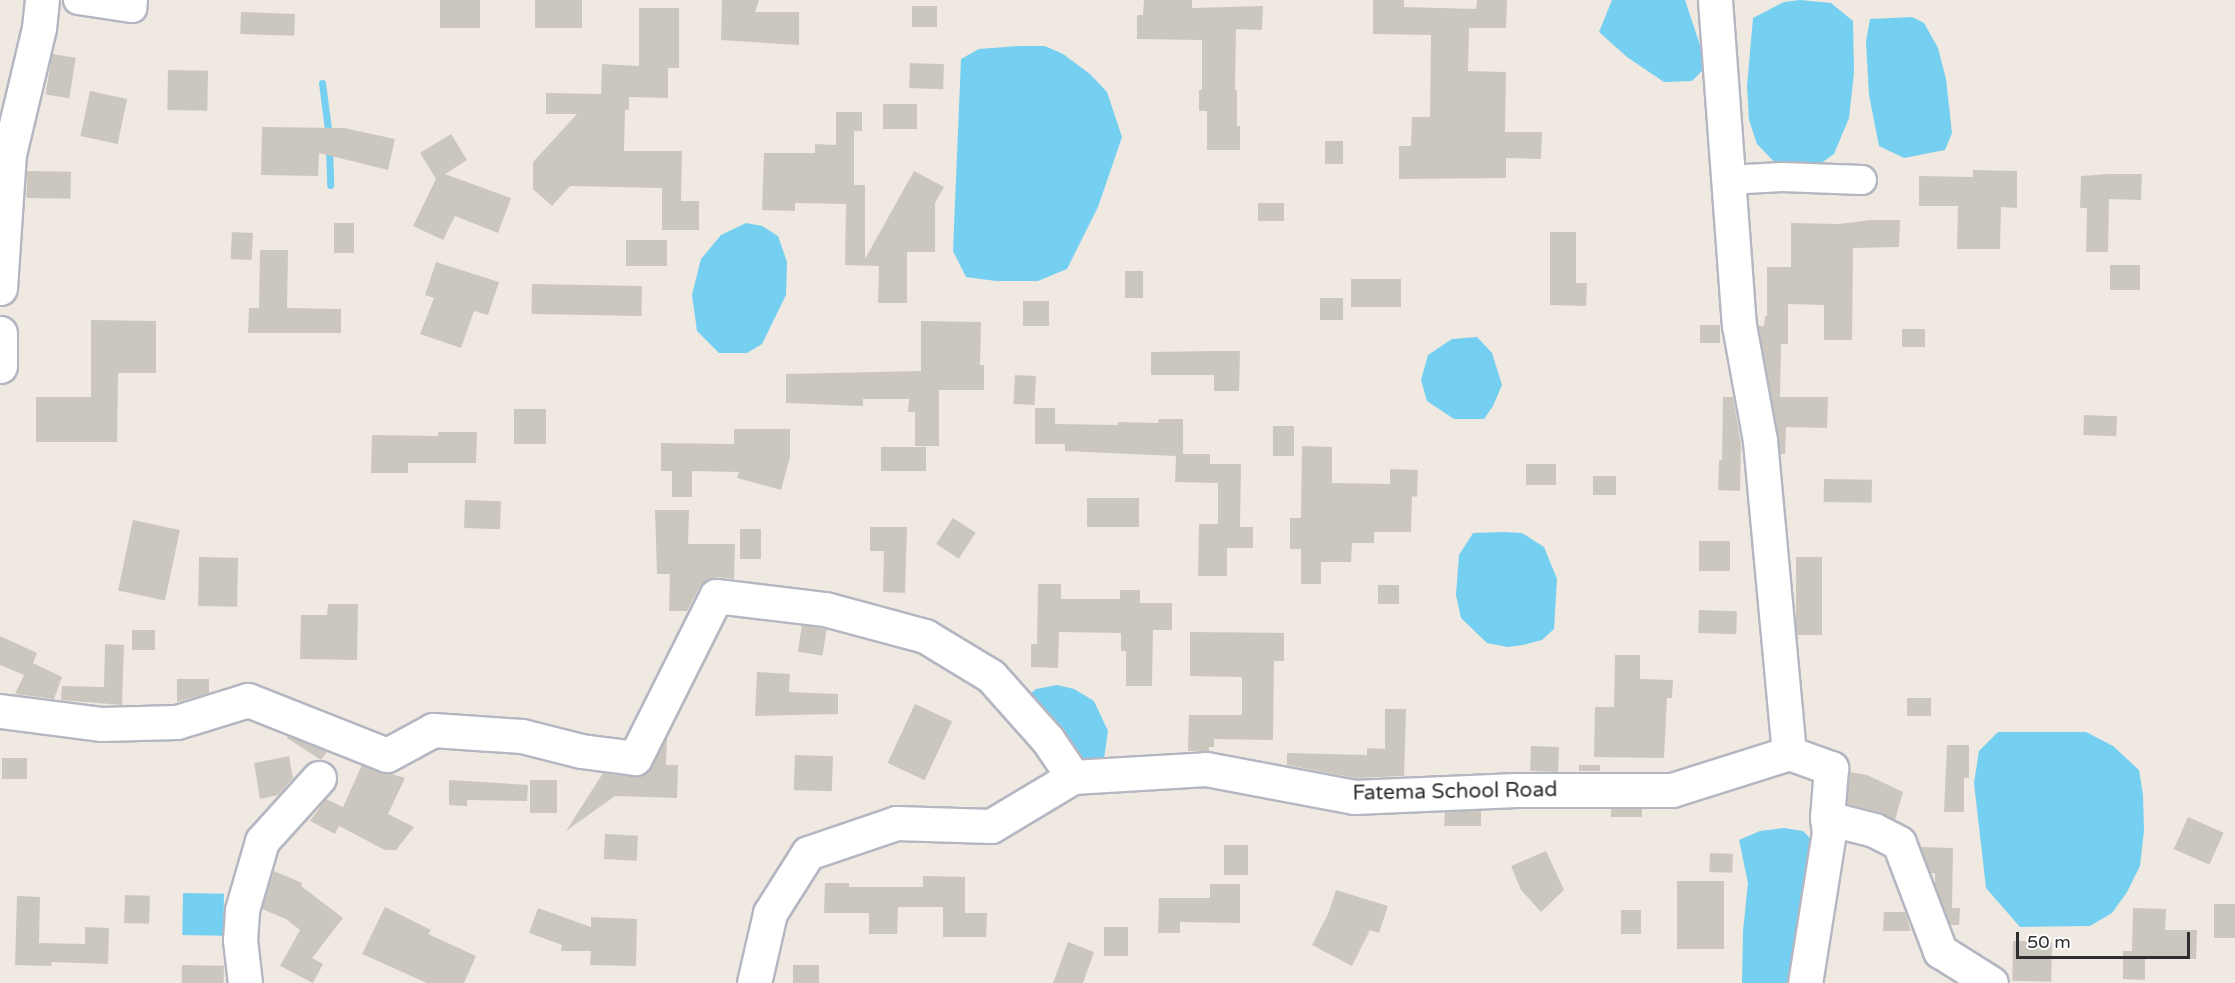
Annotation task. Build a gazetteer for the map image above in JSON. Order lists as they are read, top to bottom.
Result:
{
  "streets": {
    "main road": ["Fatema School Road"]
  },
  "scale_bar": "50 m"
}
